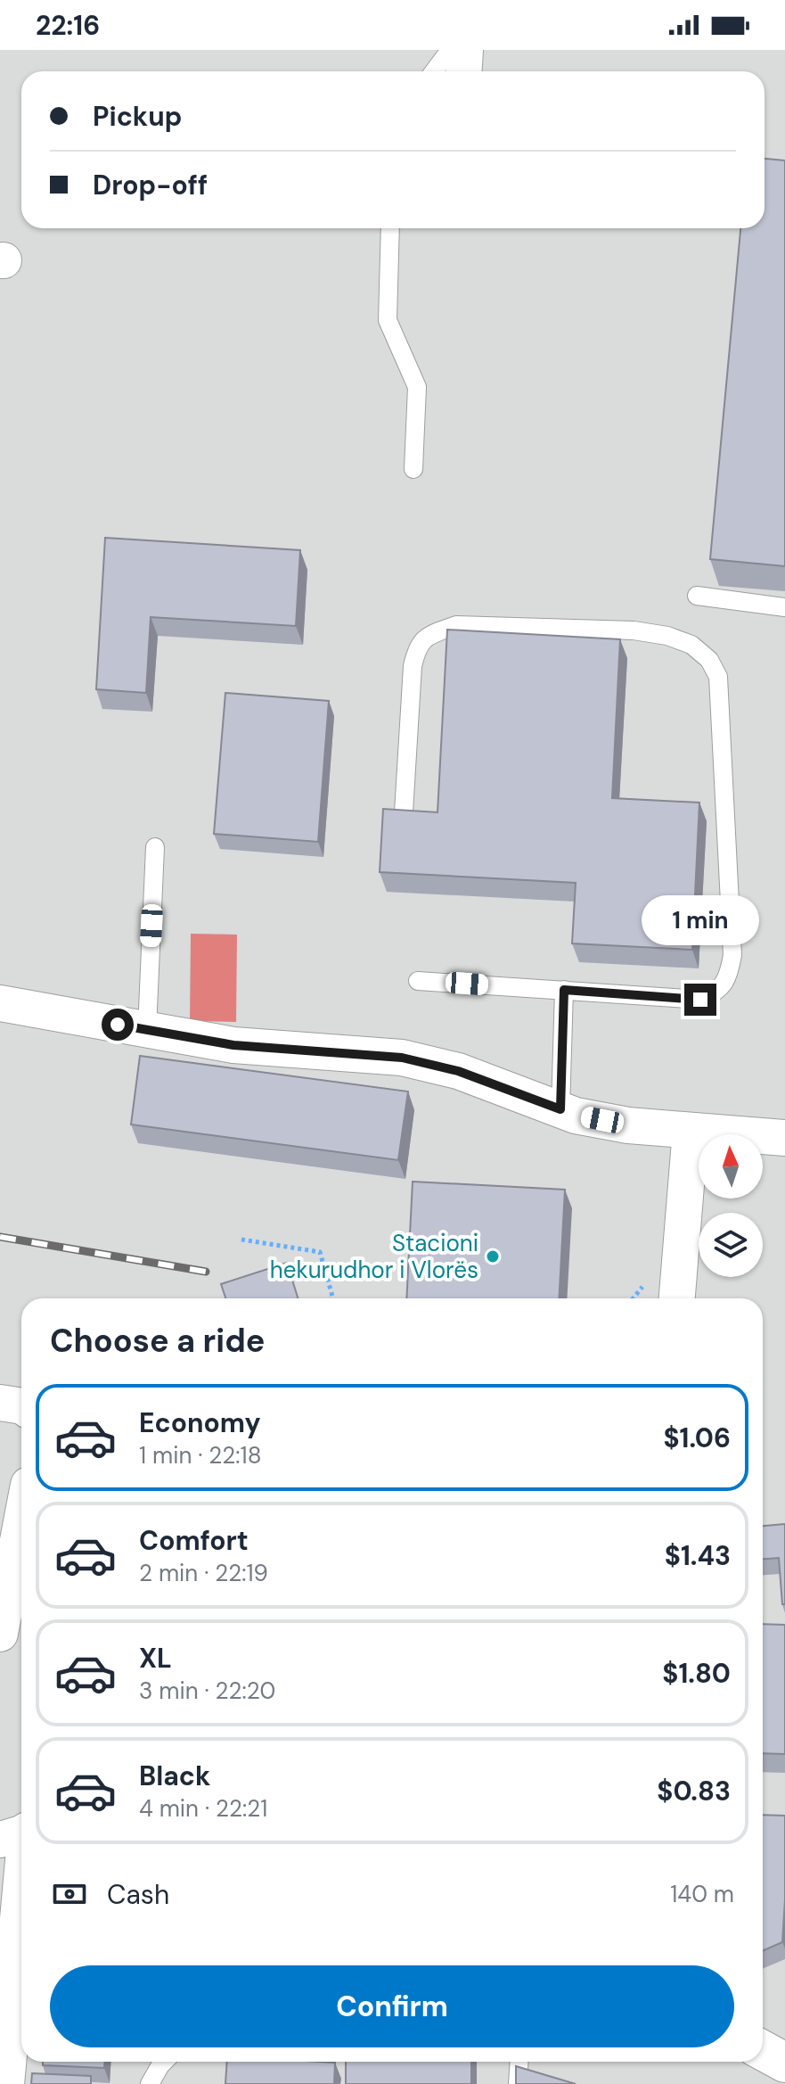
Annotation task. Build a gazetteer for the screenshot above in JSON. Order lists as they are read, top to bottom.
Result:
{
  "places": ["Stacioni hekurudhor i Vlorës"],
  "north": "top",
  "page": {
    "status": "22:16",
    "banner": ["Pickup", "Drop-off"],
    "bubble": "1 min",
    "heading": "Choose a ride",
    "list": [
      {
        "name": "Economy",
        "note": "1 min · 22:18",
        "value": "$1.06"
      },
      {
        "name": "Comfort",
        "note": "2 min · 22:19",
        "value": "$1.43"
      },
      {
        "name": "XL",
        "note": "3 min · 22:20",
        "value": "$1.80"
      },
      {
        "name": "Black",
        "note": "4 min · 22:21",
        "value": "$0.83"
      }
    ],
    "pay": ["Cash", "140 m"],
    "buttons": "Confirm"
  }
}
